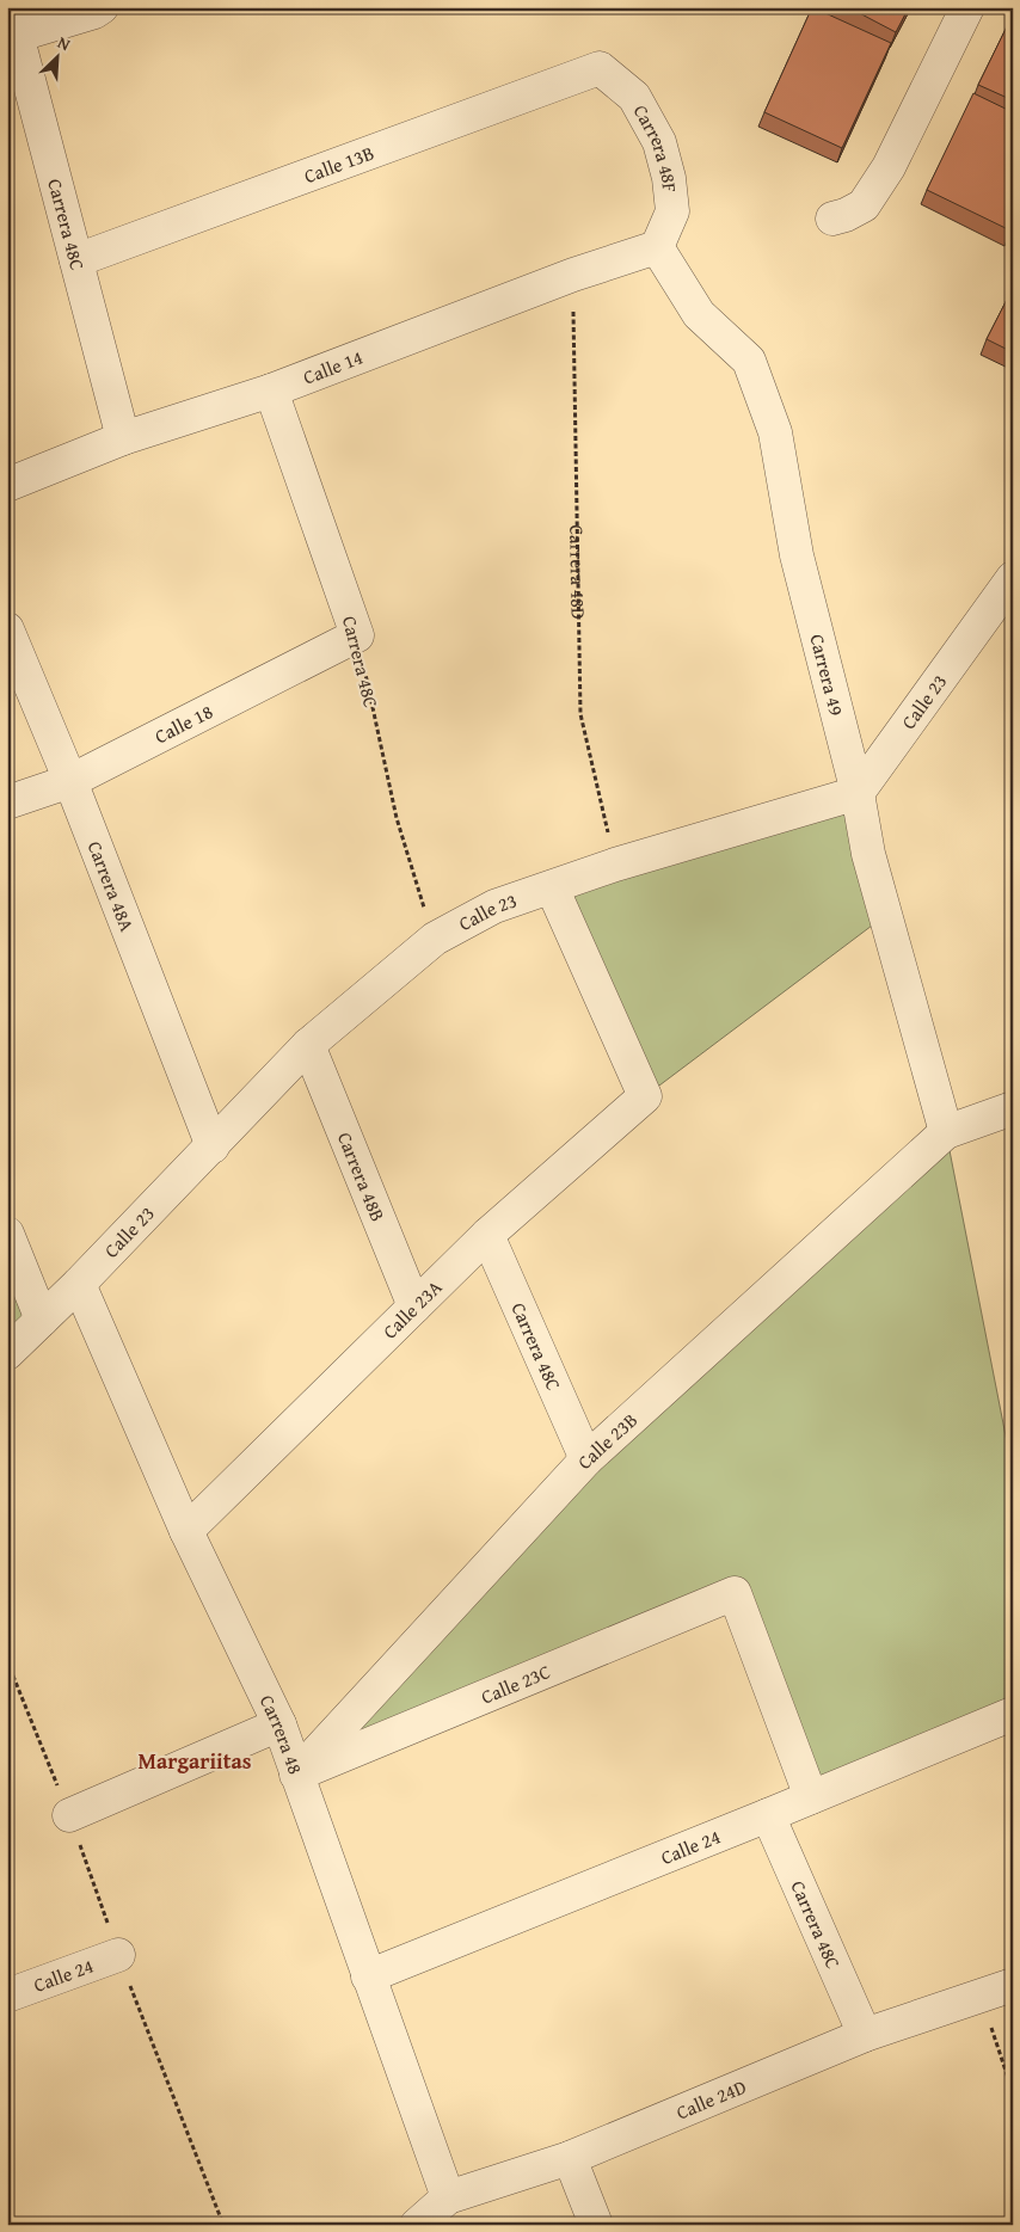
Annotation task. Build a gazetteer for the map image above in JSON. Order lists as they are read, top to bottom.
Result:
{
  "streets": {
    "street": [
      "Carrera 48F",
      "Calle 13B",
      "Carrera 48C",
      "Calle 14",
      "Carrera 49",
      "Calle 23",
      "Calle 18",
      "Carrera 48A",
      "Carrera 48B",
      "Calle 23A",
      "Calle 23B",
      "Calle 23C",
      "Carrera 48",
      "Calle 24",
      "Calle 24D"
    ],
    "path": ["Carrera 48D"]
  },
  "crossings": [
    ["Carrera 48F", "Calle 13B"],
    ["Carrera 48F", "Calle 14"],
    ["Carrera 48F", "Carrera 49"],
    ["Calle 13B", "Carrera 48C"],
    ["Carrera 48C", "Calle 14"],
    ["Carrera 48C", "Calle 23"],
    ["Carrera 48C", "Calle 18"],
    ["Carrera 48C", "Calle 23A"],
    ["Carrera 48C", "Calle 23B"],
    ["Carrera 48C", "Calle 24"],
    ["Carrera 48C", "Calle 24D"],
    ["Calle 14", "Carrera 48D"],
    ["Calle 14", "Carrera 49"],
    ["Carrera 48D", "Calle 23"],
    ["Carrera 49", "Calle 23"],
    ["Carrera 49", "Calle 23B"],
    ["Calle 23", "Carrera 48A"],
    ["Calle 23", "Carrera 48B"],
    ["Calle 23", "Calle 23A"],
    ["Calle 23", "Carrera 48"],
    ["Calle 18", "Carrera 48A"],
    ["Carrera 48B", "Calle 23A"],
    ["Calle 23A", "Carrera 48"],
    ["Calle 23B", "Calle 23C"],
    ["Calle 23B", "Carrera 48"],
    ["Calle 23C", "Carrera 48"],
    ["Calle 23C", "Calle 24"],
    ["Carrera 48", "Calle 24"],
    ["Carrera 48", "Calle 24D"]
  ],
  "districts": ["Margariitas"],
  "north": "top right"
}
